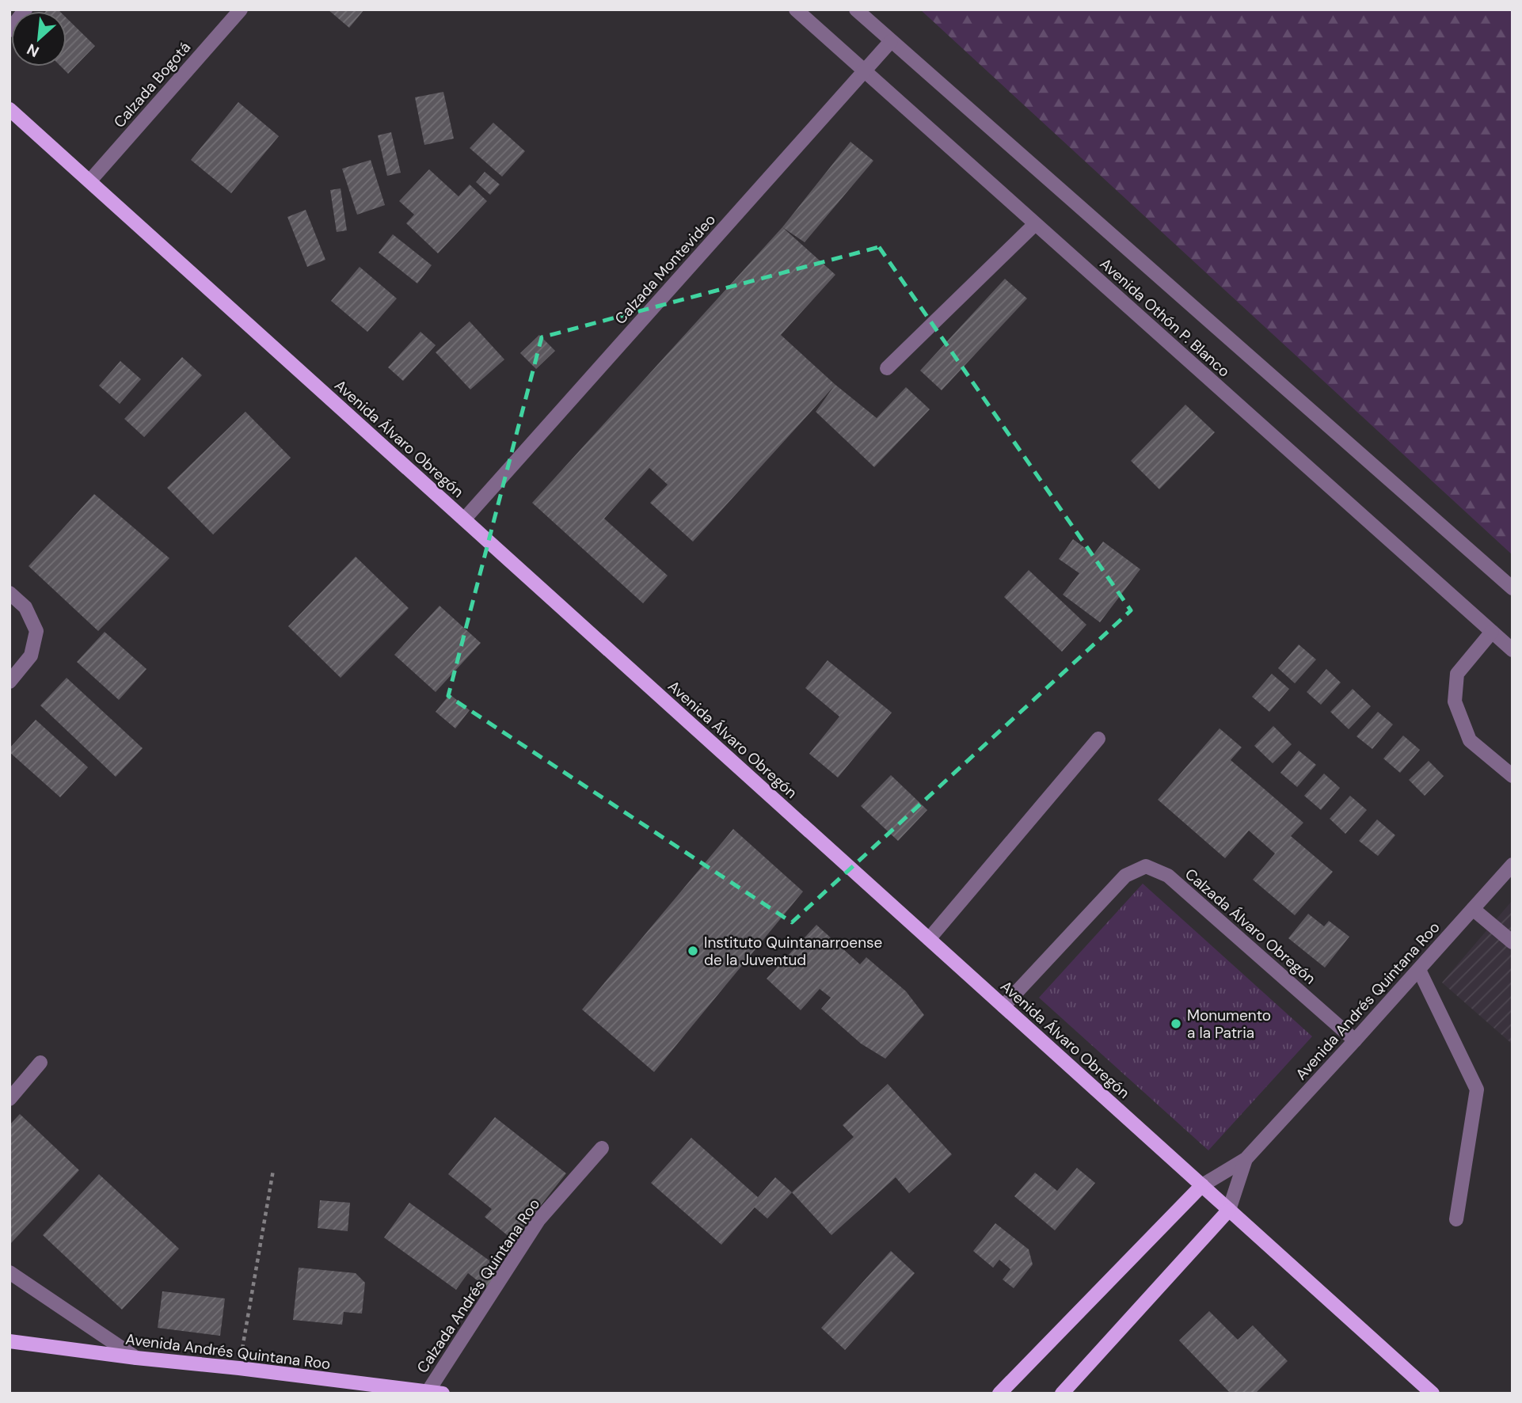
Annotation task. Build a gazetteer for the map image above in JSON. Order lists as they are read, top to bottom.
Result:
{
  "streets": {
    "main road": ["Avenida Álvaro Obregón", "Avenida Andrés Quintana Roo"],
    "street": [
      "Calzada Bogotá",
      "Calzada Montevideo",
      "Avenida Othón P. Blanco",
      "Calzada Álvaro Obregón",
      "Calzada Andrés Quintana Roo"
    ]
  },
  "crossings": [
    ["Calzada Bogotá", "Avenida Álvaro Obregón"],
    ["Calzada Montevideo", "Avenida Othón P. Blanco"],
    ["Calzada Montevideo", "Avenida Álvaro Obregón"],
    ["Avenida Álvaro Obregón", "Calzada Álvaro Obregón"],
    ["Avenida Álvaro Obregón", "Avenida Andrés Quintana Roo"],
    ["Calzada Álvaro Obregón", "Avenida Andrés Quintana Roo"],
    ["Avenida Andrés Quintana Roo", "Calzada Andrés Quintana Roo"]
  ],
  "places": ["Instituto Quintanarroense de la Juventud", "Monumento a la Patria"],
  "north": "bottom left"
}
